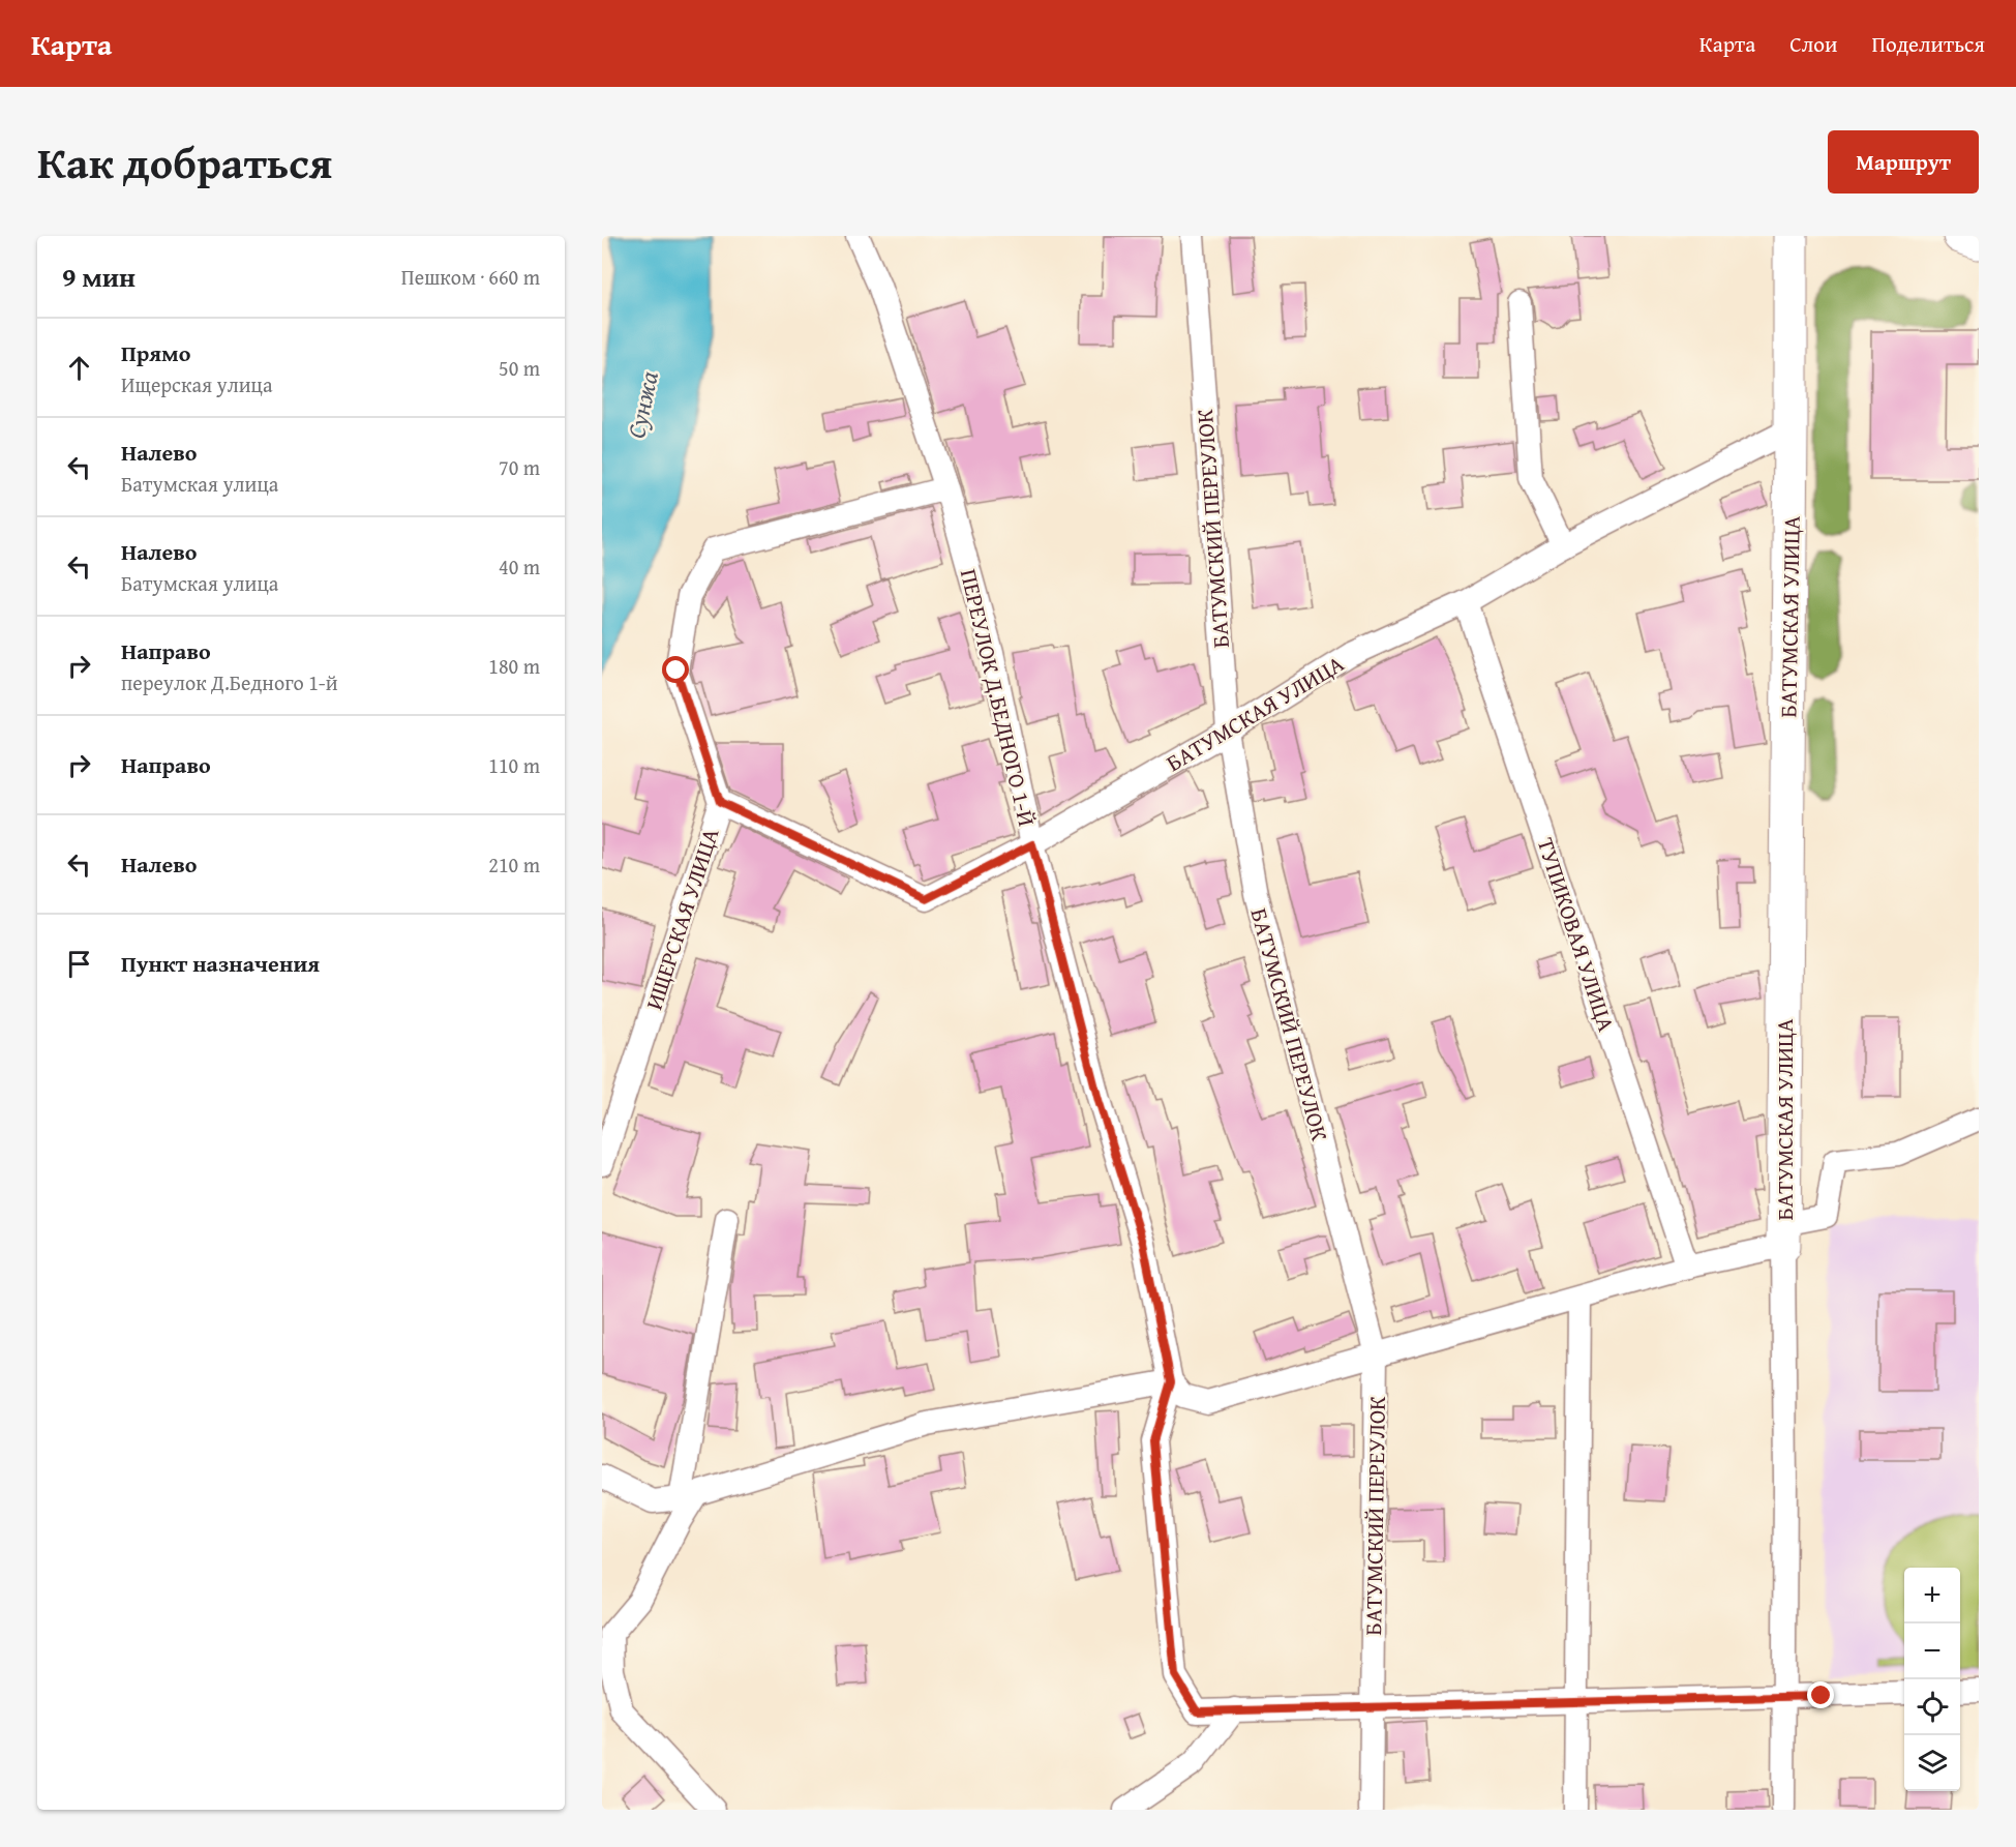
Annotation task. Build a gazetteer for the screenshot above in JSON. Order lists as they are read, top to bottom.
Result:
{
  "streets": {
    "street": [
      "БАТУМСКИЙ ПЕРЕУЛОК",
      "БАТУМСКАЯ УЛИЦА",
      "ПЕРЕУЛОК Д.БЕДНОГО 1-Й",
      "ИЩЕРСКАЯ УЛИЦА",
      "ТУПИКОВАЯ УЛИЦА"
    ]
  },
  "crossings": [
    ["БАТУМСКИЙ ПЕРЕУЛОК", "БАТУМСКАЯ УЛИЦА"],
    ["БАТУМСКАЯ УЛИЦА", "ПЕРЕУЛОК Д.БЕДНОГО 1-Й"],
    ["БАТУМСКАЯ УЛИЦА", "ИЩЕРСКАЯ УЛИЦА"],
    ["БАТУМСКАЯ УЛИЦА", "ТУПИКОВАЯ УЛИЦА"],
    ["ПЕРЕУЛОК Д.БЕДНОГО 1-Й", "ИЩЕРСКАЯ УЛИЦА"]
  ],
  "water": ["Сунжа"],
  "page": {
    "header": "Карта",
    "nav": ["Карта", "Слои", "Поделиться"],
    "title": "Как добраться",
    "buttons": "Маршрут",
    "heading": ["9 мин", "Пешком · 660 m"],
    "list": [
      ["Прямо", "Ищерская улица", "50 m"],
      ["Налево", "Батумская улица", "70 m"],
      ["Налево", "Батумская улица", "40 m"],
      ["Направо", "переулок Д.Бедного 1-й", "180 m"],
      ["Направо", "110 m"],
      ["Налево", "210 m"],
      "Пункт назначения"
    ],
    "map_buttons": ["+", "−"]
  }
}
